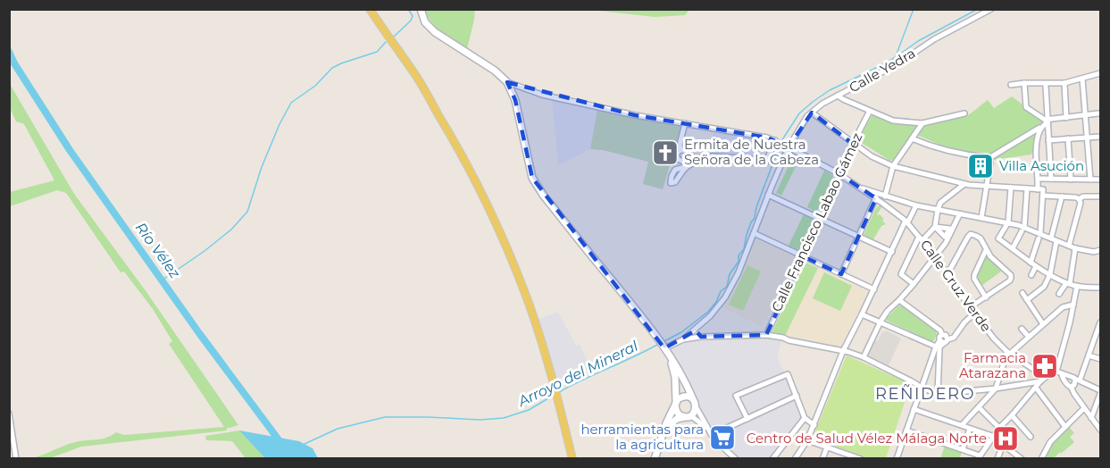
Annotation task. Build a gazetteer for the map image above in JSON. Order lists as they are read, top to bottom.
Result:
{
  "streets": {
    "street": ["Calle Yedra", "Calle Francisco Labao Gámez", "Calle Cruz Verde"]
  },
  "crossings": [
    ["Calle Yedra", "Calle Cruz Verde"],
    ["Calle Francisco Labao Gámez", "Calle Cruz Verde"]
  ],
  "districts": ["REÑIDERO"],
  "water": ["Río Vélez", "Arroyo del Mineral"],
  "places": {
    "church": ["Ermita de Nuestra Señora de la Cabeza"],
    "building": ["Villa Asución"],
    "pharmacy": ["Farmacia Atarazana"],
    "supermarket": ["herramientas para la agricultura"],
    "hospital": ["Centro de Salud Vélez Málaga Norte"]
  }
}
